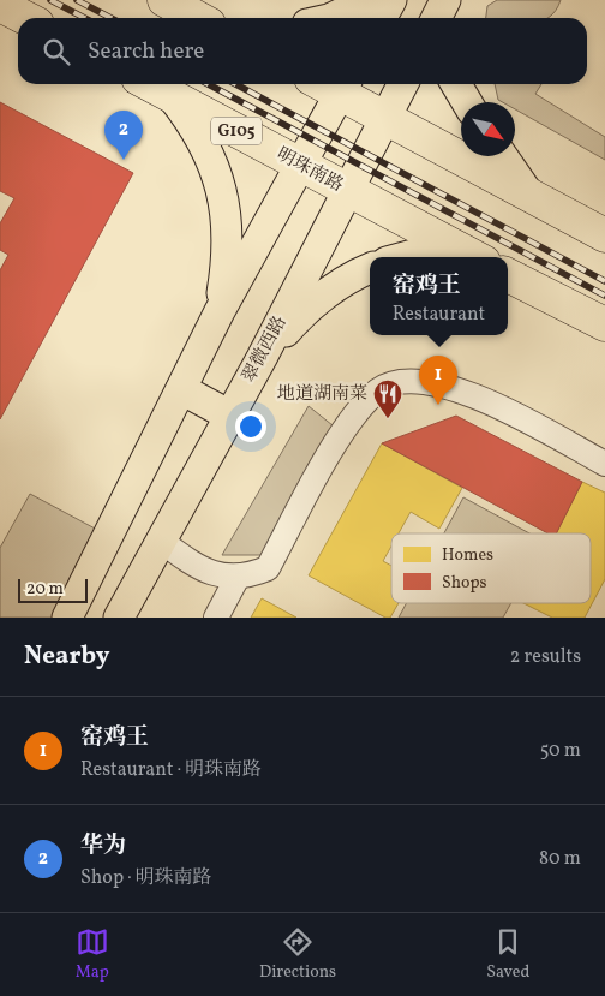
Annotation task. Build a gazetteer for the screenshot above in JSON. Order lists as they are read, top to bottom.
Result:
{
  "streets": {
    "highway": ["G105", "明珠南路"],
    "main road": ["翠微西路"]
  },
  "crossings": [
    ["明珠南路", "翠微西路"]
  ],
  "places": {
    "restaurant": ["地道湖南菜"]
  },
  "legend": ["Homes", "Shops"],
  "scale_bar": "20 m",
  "north": "bottom right",
  "page": {
    "search": "Search here",
    "pins": ["2", "1"],
    "popup": ["窑鸡王", "Restaurant"],
    "scale": "20 m",
    "heading": ["Nearby", "2 results"],
    "list": [
      {
        "mark": "1",
        "name": "窑鸡王",
        "note": "Restaurant · 明珠南路",
        "value": "50 m"
      },
      {
        "mark": "2",
        "name": "华为",
        "note": "Shop · 明珠南路",
        "value": "80 m"
      }
    ],
    "nav": ["Map", "Directions", "Saved"]
  }
}
